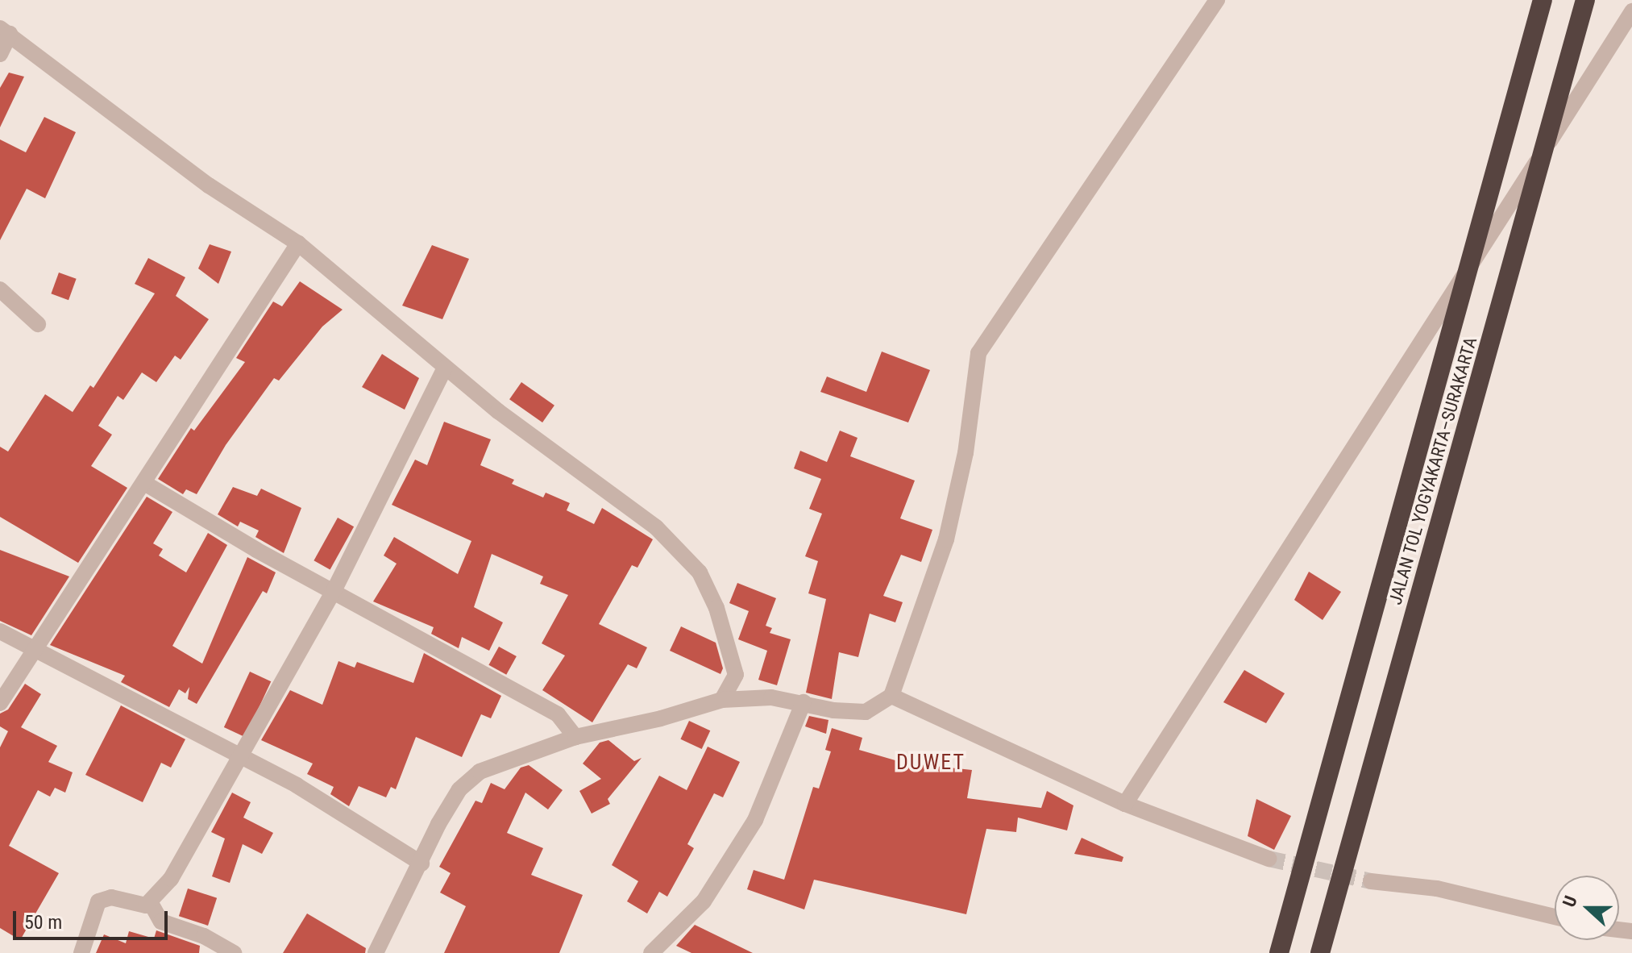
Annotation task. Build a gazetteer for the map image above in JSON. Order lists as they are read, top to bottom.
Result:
{
  "streets": {
    "highway": ["JALAN TOL YOGYAKARTA–SURAKARTA"]
  },
  "districts": ["DUWET"],
  "scale_bar": "50 m",
  "north": "left"
}
